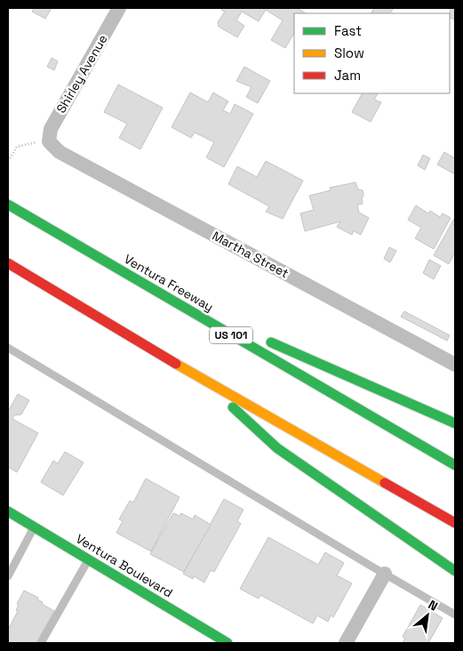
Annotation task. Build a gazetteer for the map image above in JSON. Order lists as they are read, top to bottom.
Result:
{
  "streets": {
    "main road": ["Ventura Freeway", "US 101", "Ventura Boulevard"],
    "street": ["Shirley Avenue", "Martha Street"]
  },
  "crossings": [
    ["Shirley Avenue", "Martha Street"]
  ],
  "legend": ["Fast", "Slow", "Jam"],
  "north": "top right"
}
